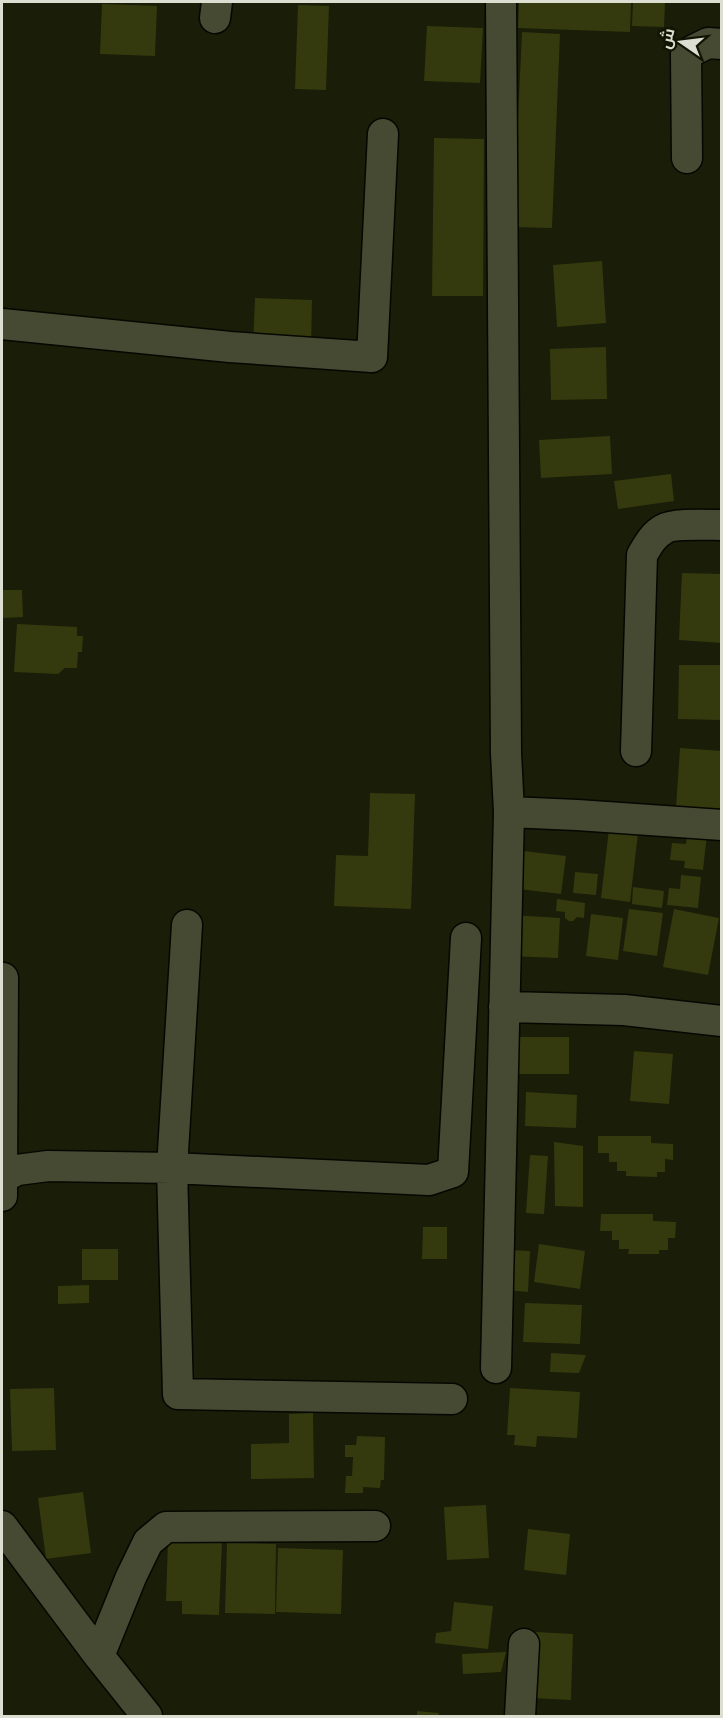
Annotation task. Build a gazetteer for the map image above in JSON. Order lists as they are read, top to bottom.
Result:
{
  "north": "left"
}
